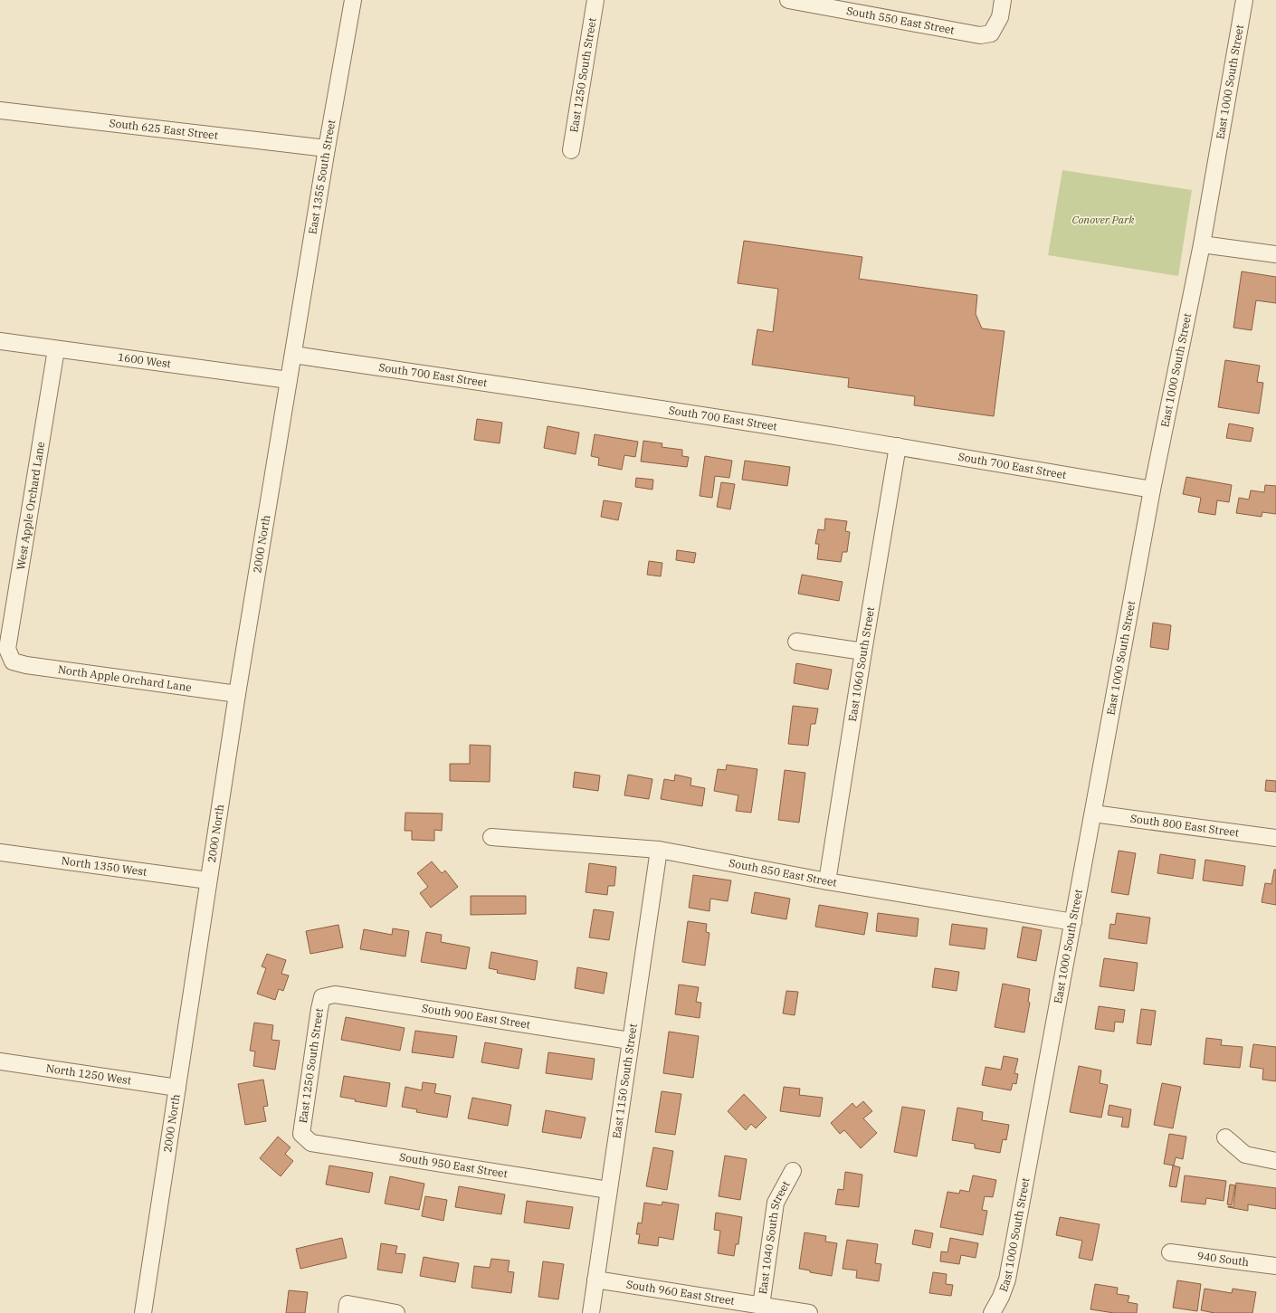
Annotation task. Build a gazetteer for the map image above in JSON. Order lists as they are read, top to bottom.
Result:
{
  "streets": {
    "street": [
      "South 550 East Street",
      "East 1250 South Street",
      "East 1000 South Street",
      "South 625 East Street",
      "East 1355 South Street",
      "1600 West",
      "South 700 East Street",
      "West Apple Orchard Lane",
      "2000 North",
      "East 1060 South Street",
      "North Apple Orchard Lane",
      "South 800 East Street",
      "North 1350 West",
      "South 850 East Street",
      "South 900 East Street",
      "North 1250 West",
      "East 1150 South Street",
      "South 950 East Street",
      "East 1040 South Street",
      "940 South",
      "South 960 East Street"
    ]
  },
  "crossings": [
    ["East 1250 South Street", "South 900 East Street"],
    ["East 1250 South Street", "South 950 East Street"],
    ["East 1000 South Street", "South 700 East Street"],
    ["East 1000 South Street", "South 800 East Street"],
    ["East 1000 South Street", "South 850 East Street"],
    ["South 625 East Street", "East 1355 South Street"],
    ["East 1355 South Street", "South 700 East Street"],
    ["East 1355 South Street", "2000 North"],
    ["1600 West", "West Apple Orchard Lane"],
    ["1600 West", "2000 North"],
    ["South 700 East Street", "2000 North"],
    ["South 700 East Street", "East 1060 South Street"],
    ["West Apple Orchard Lane", "North Apple Orchard Lane"],
    ["2000 North", "North Apple Orchard Lane"],
    ["2000 North", "North 1350 West"],
    ["2000 North", "North 1250 West"],
    ["East 1060 South Street", "South 850 East Street"],
    ["South 850 East Street", "East 1150 South Street"],
    ["South 900 East Street", "East 1150 South Street"],
    ["East 1150 South Street", "South 950 East Street"],
    ["East 1150 South Street", "South 960 East Street"],
    ["East 1040 South Street", "South 960 East Street"]
  ],
  "parks": ["Conover Park"]
}
